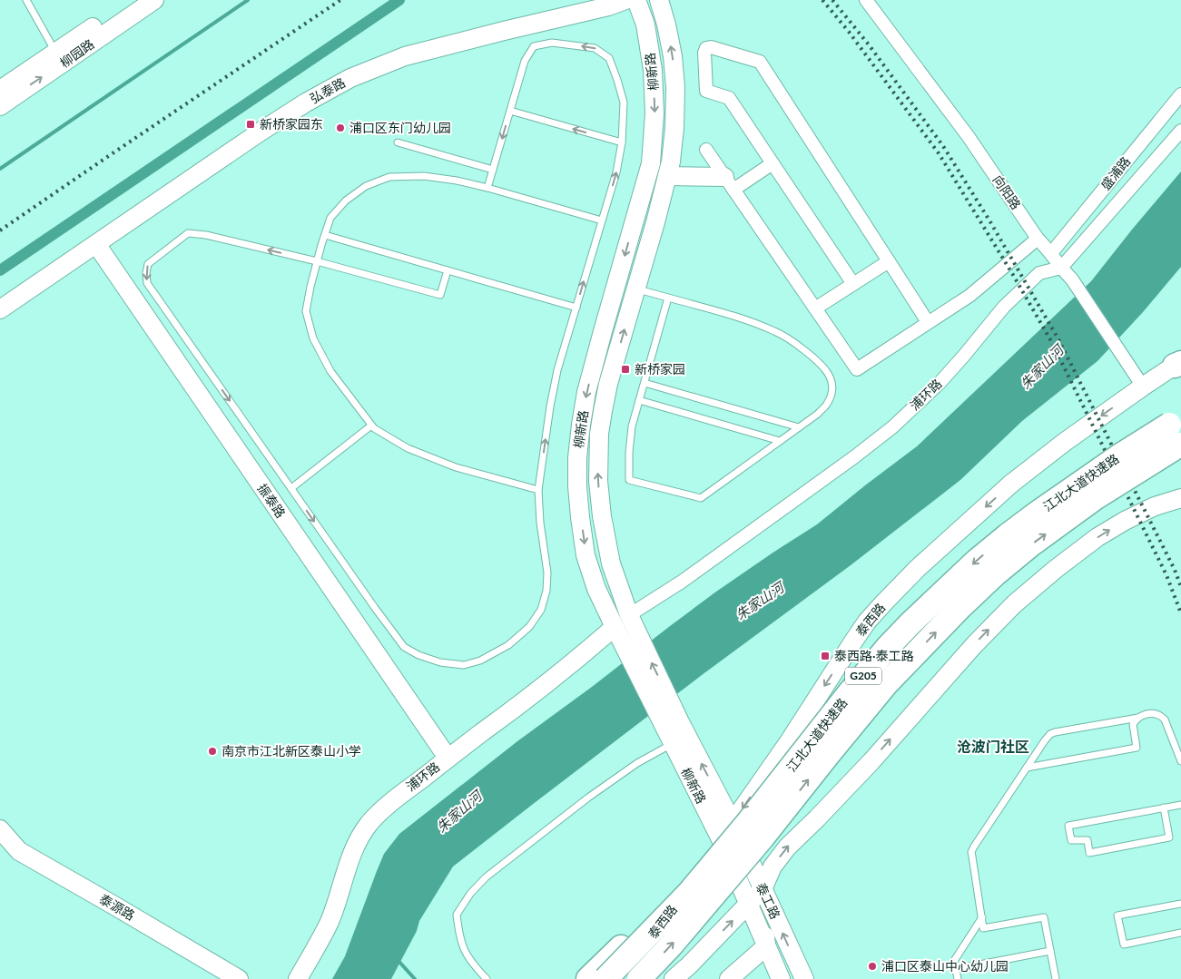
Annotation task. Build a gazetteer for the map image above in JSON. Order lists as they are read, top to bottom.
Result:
{
  "streets": {
    "highway": ["江北大道快速路", "G205"],
    "main road": [
      "柳园路",
      "柳新路",
      "弘泰路",
      "浦环路",
      "振泰路",
      "泰西路",
      "泰工路",
      "泰源路"
    ],
    "street": ["盛浦路", "向阳路"]
  },
  "crossings": [
    ["柳新路", "浦环路"],
    ["柳新路", "泰西路"],
    ["柳新路", "泰工路"],
    ["弘泰路", "振泰路"],
    ["盛浦路", "向阳路"],
    ["向阳路", "浦环路"],
    ["向阳路", "泰西路"],
    ["浦环路", "振泰路"],
    ["泰西路", "泰工路"]
  ],
  "districts": ["沧波门社区"],
  "water": ["朱家山河"],
  "places": {
    "transit": ["新桥家园东", "新桥家园", "泰西路·泰工路"],
    "other": ["浦口区东门幼儿园", "南京市江北新区泰山小学", "浦口区泰山中心幼儿园"]
  }
}
